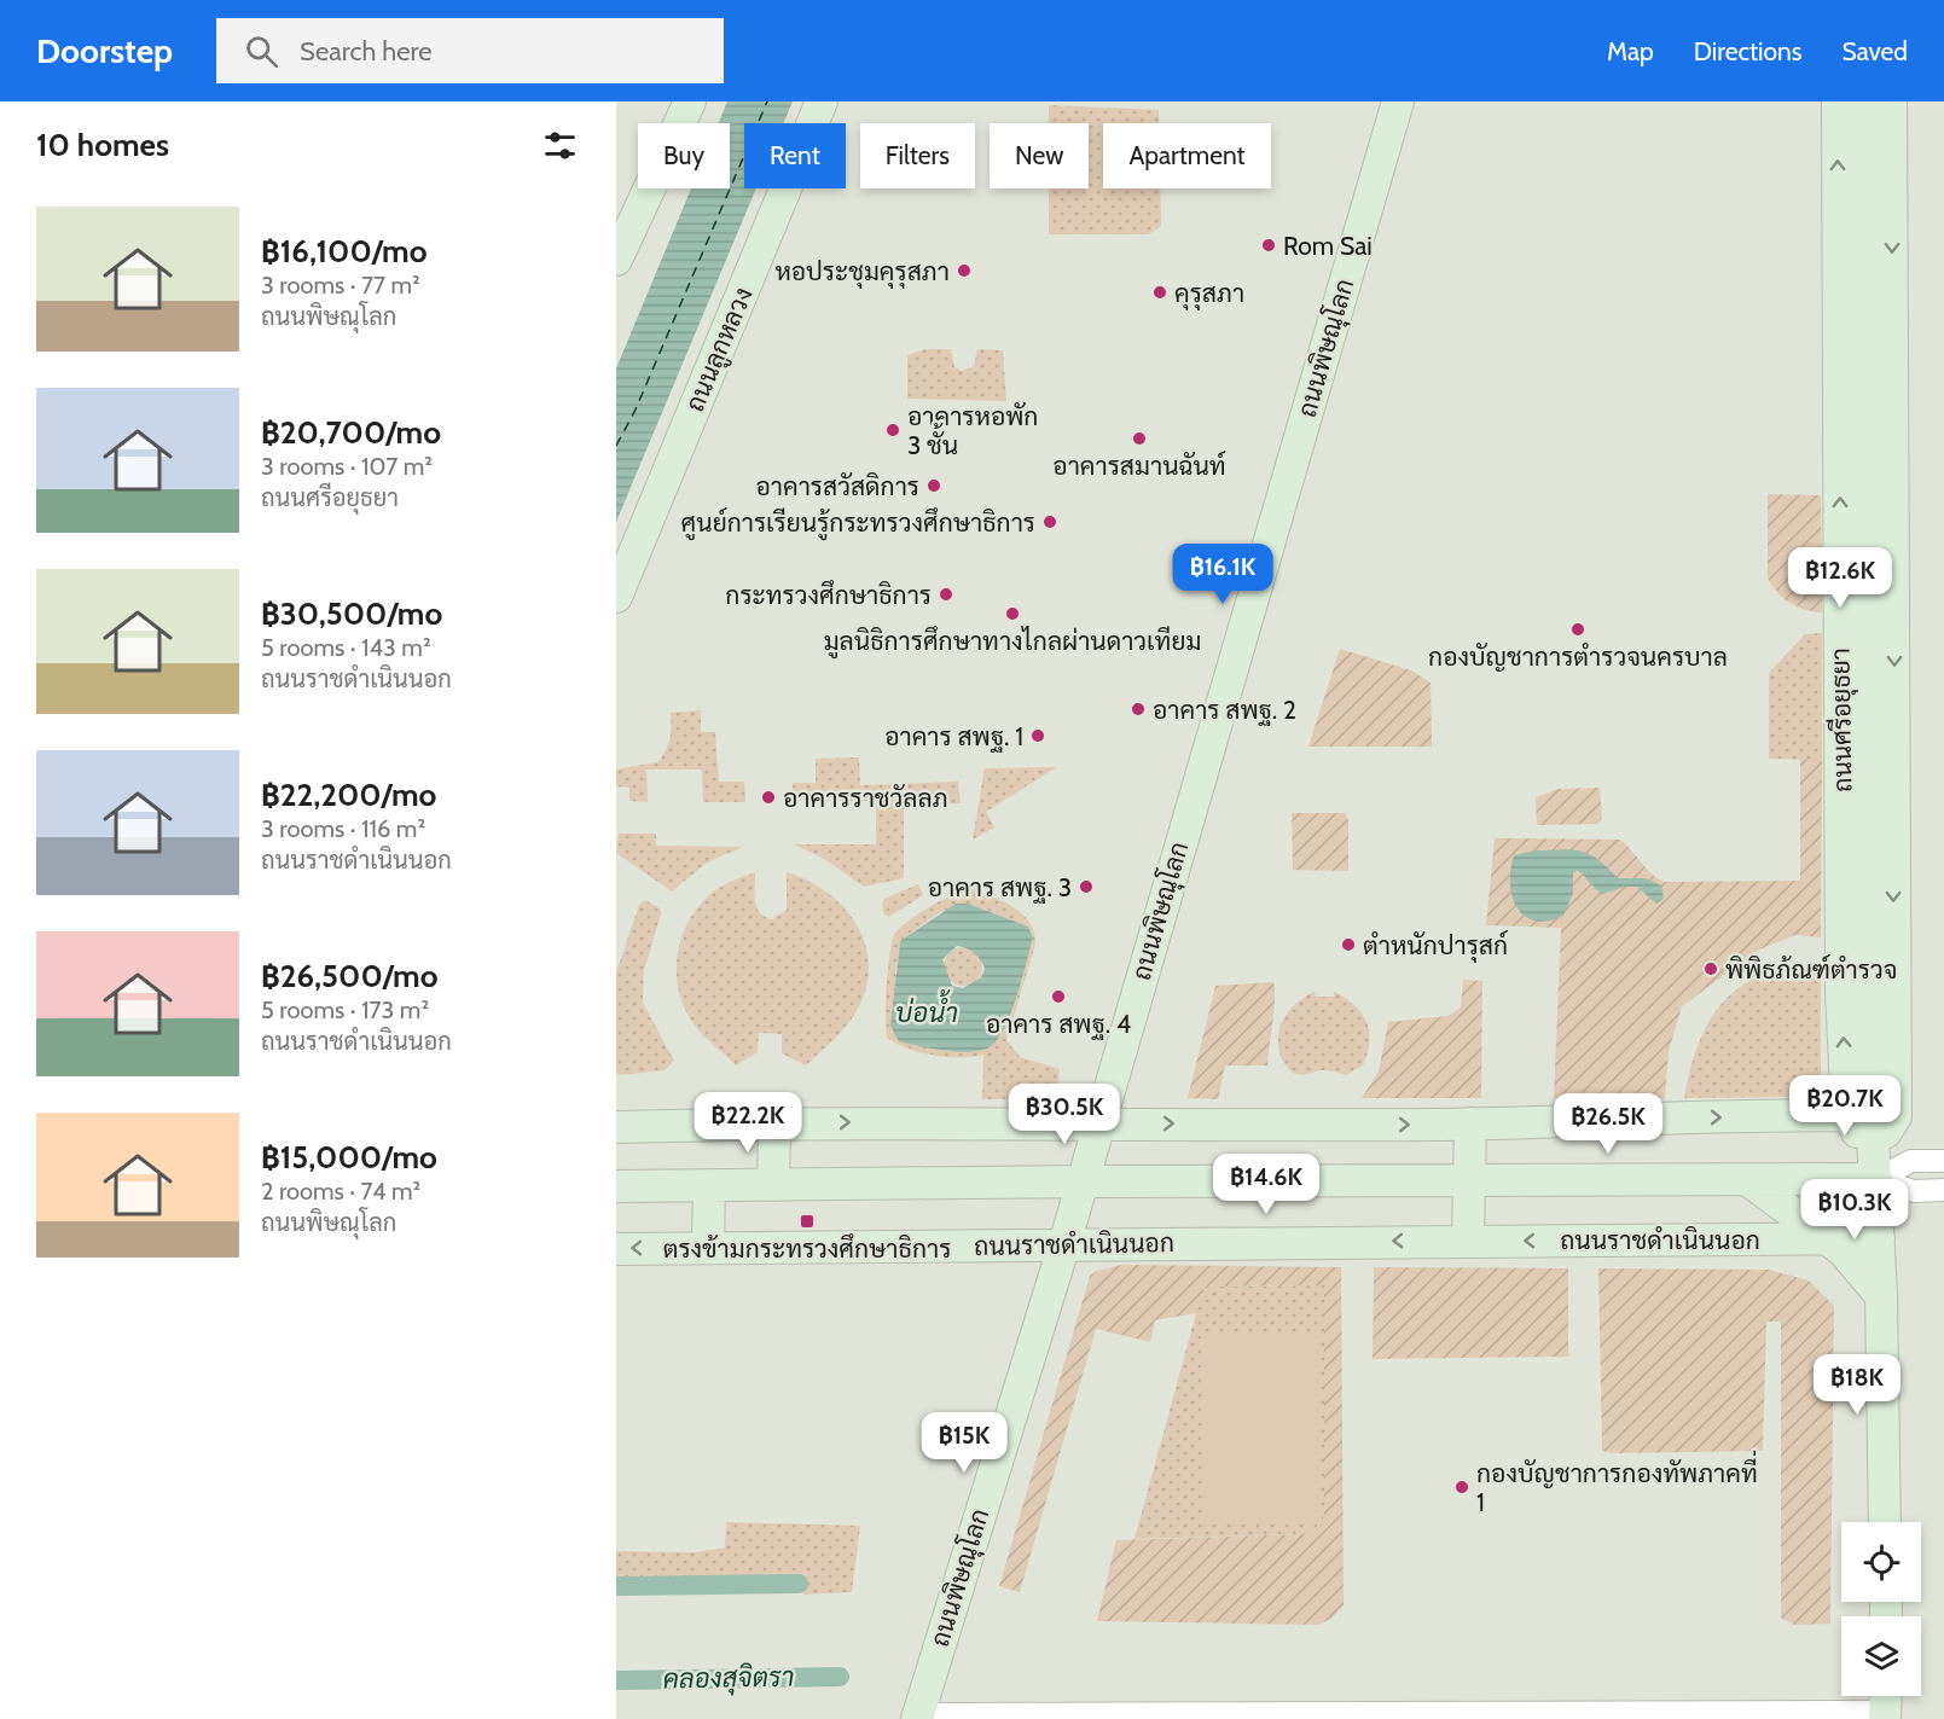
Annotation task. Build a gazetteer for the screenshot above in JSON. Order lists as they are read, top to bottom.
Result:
{
  "streets": {
    "main road": [
      "ถนนพิษณุโลก",
      "ถนนลูกหลวง",
      "ถนนศรีอยุธยา",
      "ถนนราชดำเนินนอก"
    ]
  },
  "crossings": [
    ["ถนนพิษณุโลก", "ถนนราชดำเนินนอก"],
    ["ถนนศรีอยุธยา", "ถนนราชดำเนินนอก"]
  ],
  "water": ["บ่อน้ำ", "คลองสุจิตรา"],
  "places": {
    "other": [
      "Rom Sai",
      "หอประชุมคุรุสภา",
      "คุรุสภา",
      "อาคารหอพัก 3 ชั้น",
      "อาคารสมานฉันท์",
      "อาคารสวัสดิการ",
      "ศูนย์การเรียนรู้กระทรวงศึกษาธิการ",
      "กระทรวงศึกษาธิการ",
      "มูลนิธิการศึกษาทางไกลผ่านดาวเทียม",
      "กองบัญชาการตำรวจนครบาล",
      "อาคาร สพฐ. 2",
      "อาคาร สพฐ. 1",
      "อาคารราชวัลลภ",
      "อาคาร สพฐ. 3",
      "ตำหนักปารุสก์",
      "พิพิธภ้ณฑ์ตำรวจ",
      "อาคาร สพฐ. 4",
      "กองบัญชาการกองทัพภาคที่ 1"
    ],
    "transit": ["ตรงข้ามกระทรวงศึกษาธิการ"]
  },
  "page": {
    "header": "Doorstep",
    "search": "Search here",
    "nav": ["Map", "Directions", "Saved"],
    "heading": "10 homes",
    "chip": [
      "Buy",
      "Rent",
      "Filters",
      "New",
      "Apartment"
    ],
    "list": [
      {
        "name": "฿16,100/mo",
        "note": "3 rooms · 77 m² · ถนนพิษณุโลก"
      },
      {
        "name": "฿20,700/mo",
        "note": "3 rooms · 107 m² · ถนนศรีอยุธยา"
      },
      {
        "name": "฿30,500/mo",
        "note": "5 rooms · 143 m² · ถนนราชดำเนินนอก"
      },
      {
        "name": "฿22,200/mo",
        "note": "3 rooms · 116 m² · ถนนราชดำเนินนอก"
      },
      {
        "name": "฿26,500/mo",
        "note": "5 rooms · 173 m² · ถนนราชดำเนินนอก"
      },
      {
        "name": "฿15,000/mo",
        "note": "2 rooms · 74 m² · ถนนพิษณุโลก"
      }
    ],
    "price": [
      "฿16.1K",
      "฿12.6K",
      "฿20.7K",
      "฿30.5K",
      "฿22.2K",
      "฿26.5K",
      "฿14.6K",
      "฿10.3K",
      "฿18K",
      "฿15K"
    ]
  }
}
